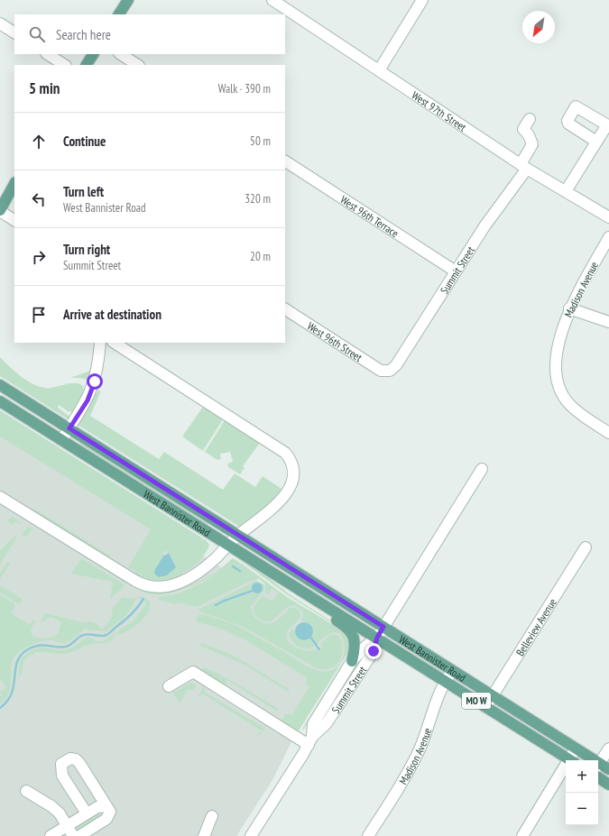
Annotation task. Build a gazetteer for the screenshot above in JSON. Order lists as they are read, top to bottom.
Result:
{
  "streets": {
    "main road": ["West Bannister Road", "MO W"],
    "street": [
      "West 97th Street",
      "West 96th Terrace",
      "Summit Street",
      "Madison Avenue",
      "West 96th Street",
      "Belleview Avenue"
    ]
  },
  "crossings": [
    ["West 97th Street", "Summit Street"],
    ["West 96th Terrace", "Summit Street"],
    ["Summit Street", "West 96th Street"],
    ["Summit Street", "West Bannister Road"],
    ["Madison Avenue", "West Bannister Road"],
    ["West Bannister Road", "Belleview Avenue"]
  ],
  "north": "bottom left",
  "page": {
    "search": "Search here",
    "heading": ["5 min", "Walk · 390 m"],
    "list": [
      ["Continue", "50 m"],
      ["Turn left", "West Bannister Road", "320 m"],
      ["Turn right", "Summit Street", "20 m"],
      "Arrive at destination"
    ],
    "map_buttons": ["+", "−"]
  }
}
